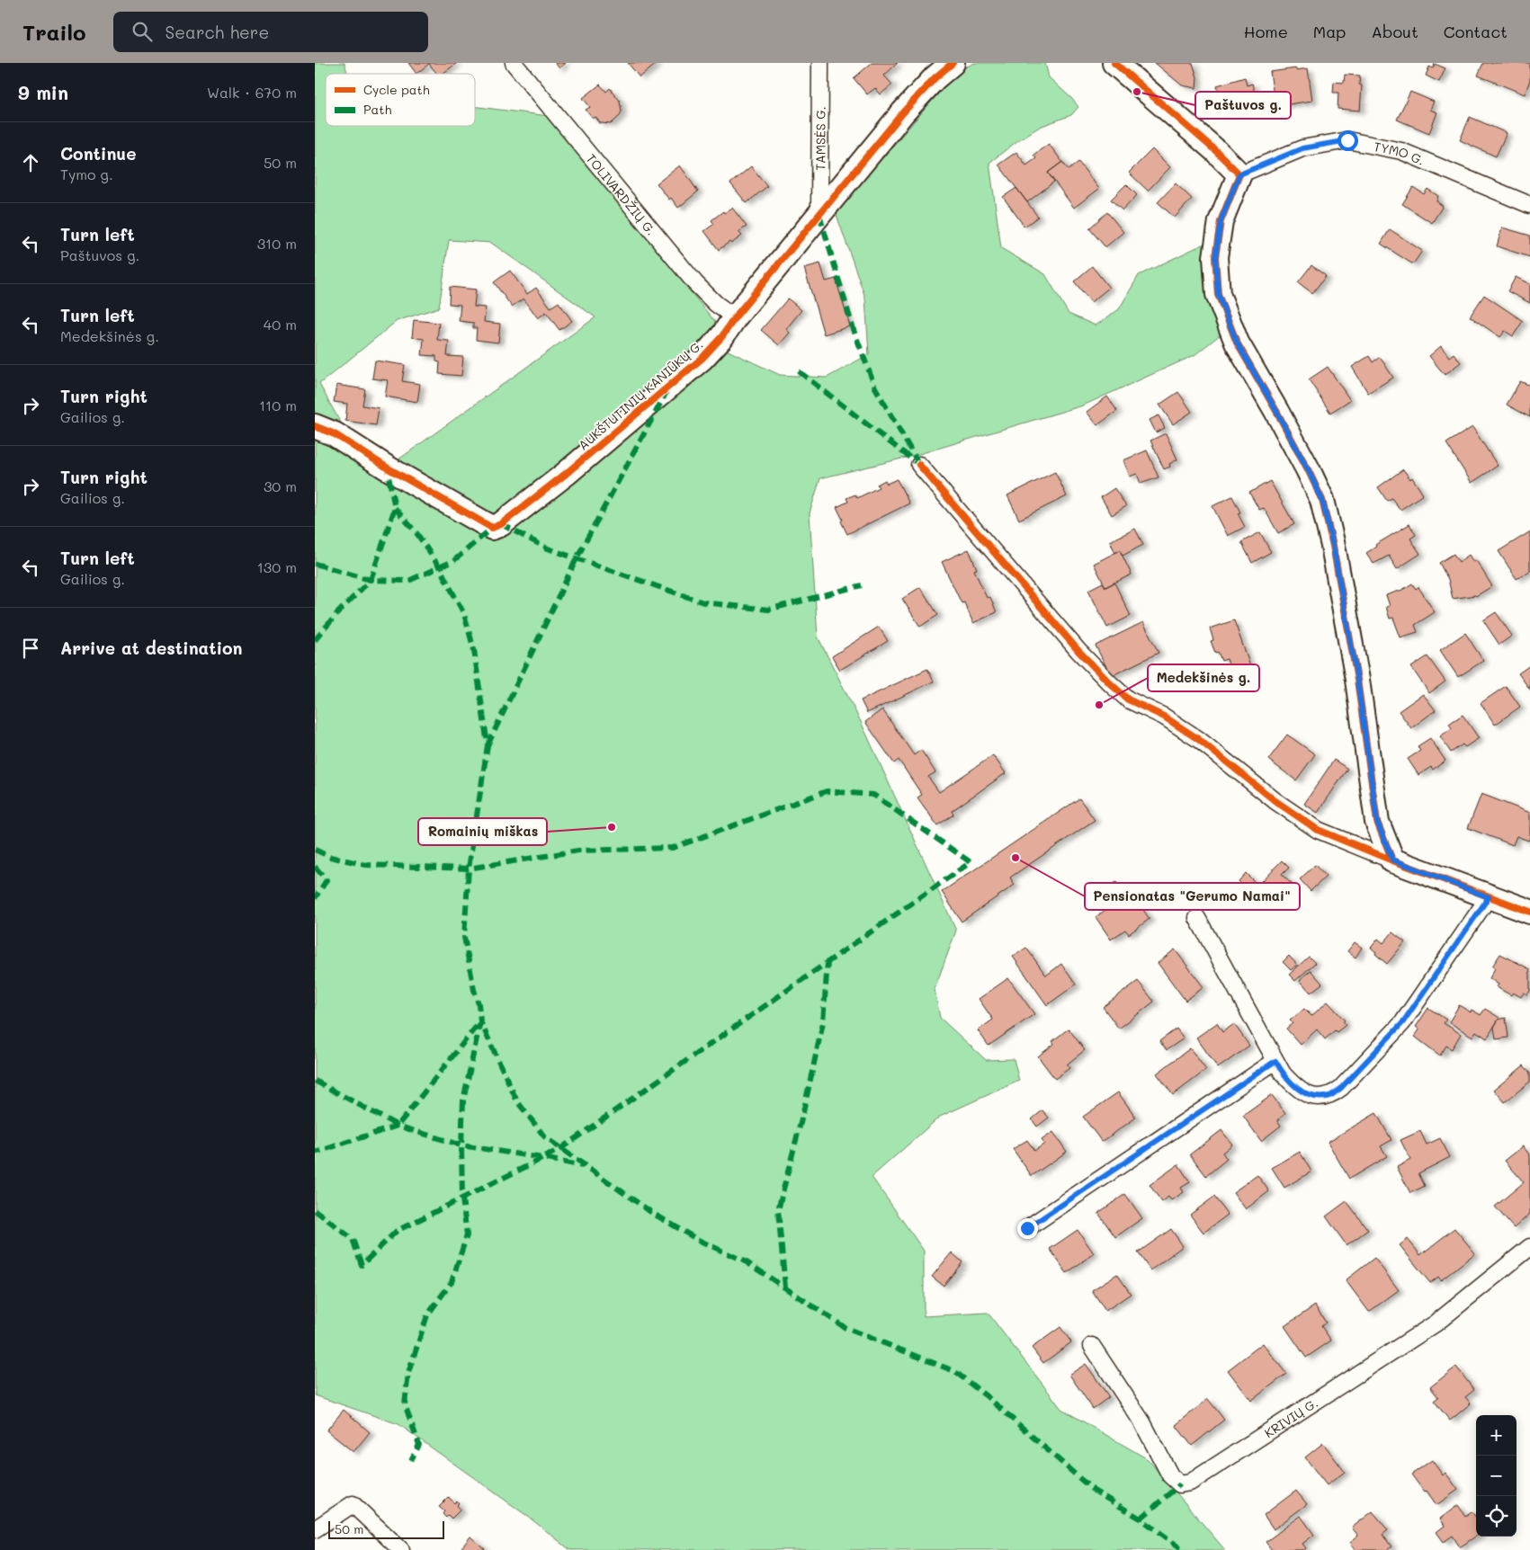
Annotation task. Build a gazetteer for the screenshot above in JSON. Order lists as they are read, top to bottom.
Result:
{
  "streets": {
    "street": [
      "TAMSĖS G.",
      "TYMO G.",
      "TOLIVARDŽIŲ G.",
      "AUKŠTUTINIŲ KANIŪKŲ G.",
      "KRIVIŲ G."
    ]
  },
  "crossings": [
    ["TAMSĖS G.", "AUKŠTUTINIŲ KANIŪKŲ G."],
    ["TOLIVARDŽIŲ G.", "AUKŠTUTINIŲ KANIŪKŲ G."]
  ],
  "places": [
    "Paštuvos g.",
    "Medekšinės g.",
    "Romainių miškas",
    "Pensionatas \"Gerumo Namai\""
  ],
  "legend": ["Cycle path", "Path"],
  "scale_bar": "50 m",
  "page": {
    "header": "Trailo",
    "search": "Search here",
    "nav": [
      "Home",
      "Map",
      "About",
      "Contact"
    ],
    "heading": ["9 min", "Walk · 670 m"],
    "list": [
      ["Continue", "Tymo g.", "50 m"],
      ["Turn left", "Paštuvos g.", "310 m"],
      ["Turn left", "Medekšinės g.", "40 m"],
      ["Turn right", "Gailios g.", "110 m"],
      ["Turn right", "Gailios g.", "30 m"],
      ["Turn left", "Gailios g.", "130 m"],
      "Arrive at destination"
    ],
    "map_buttons": ["+", "−"],
    "scale": "50 m"
  }
}
